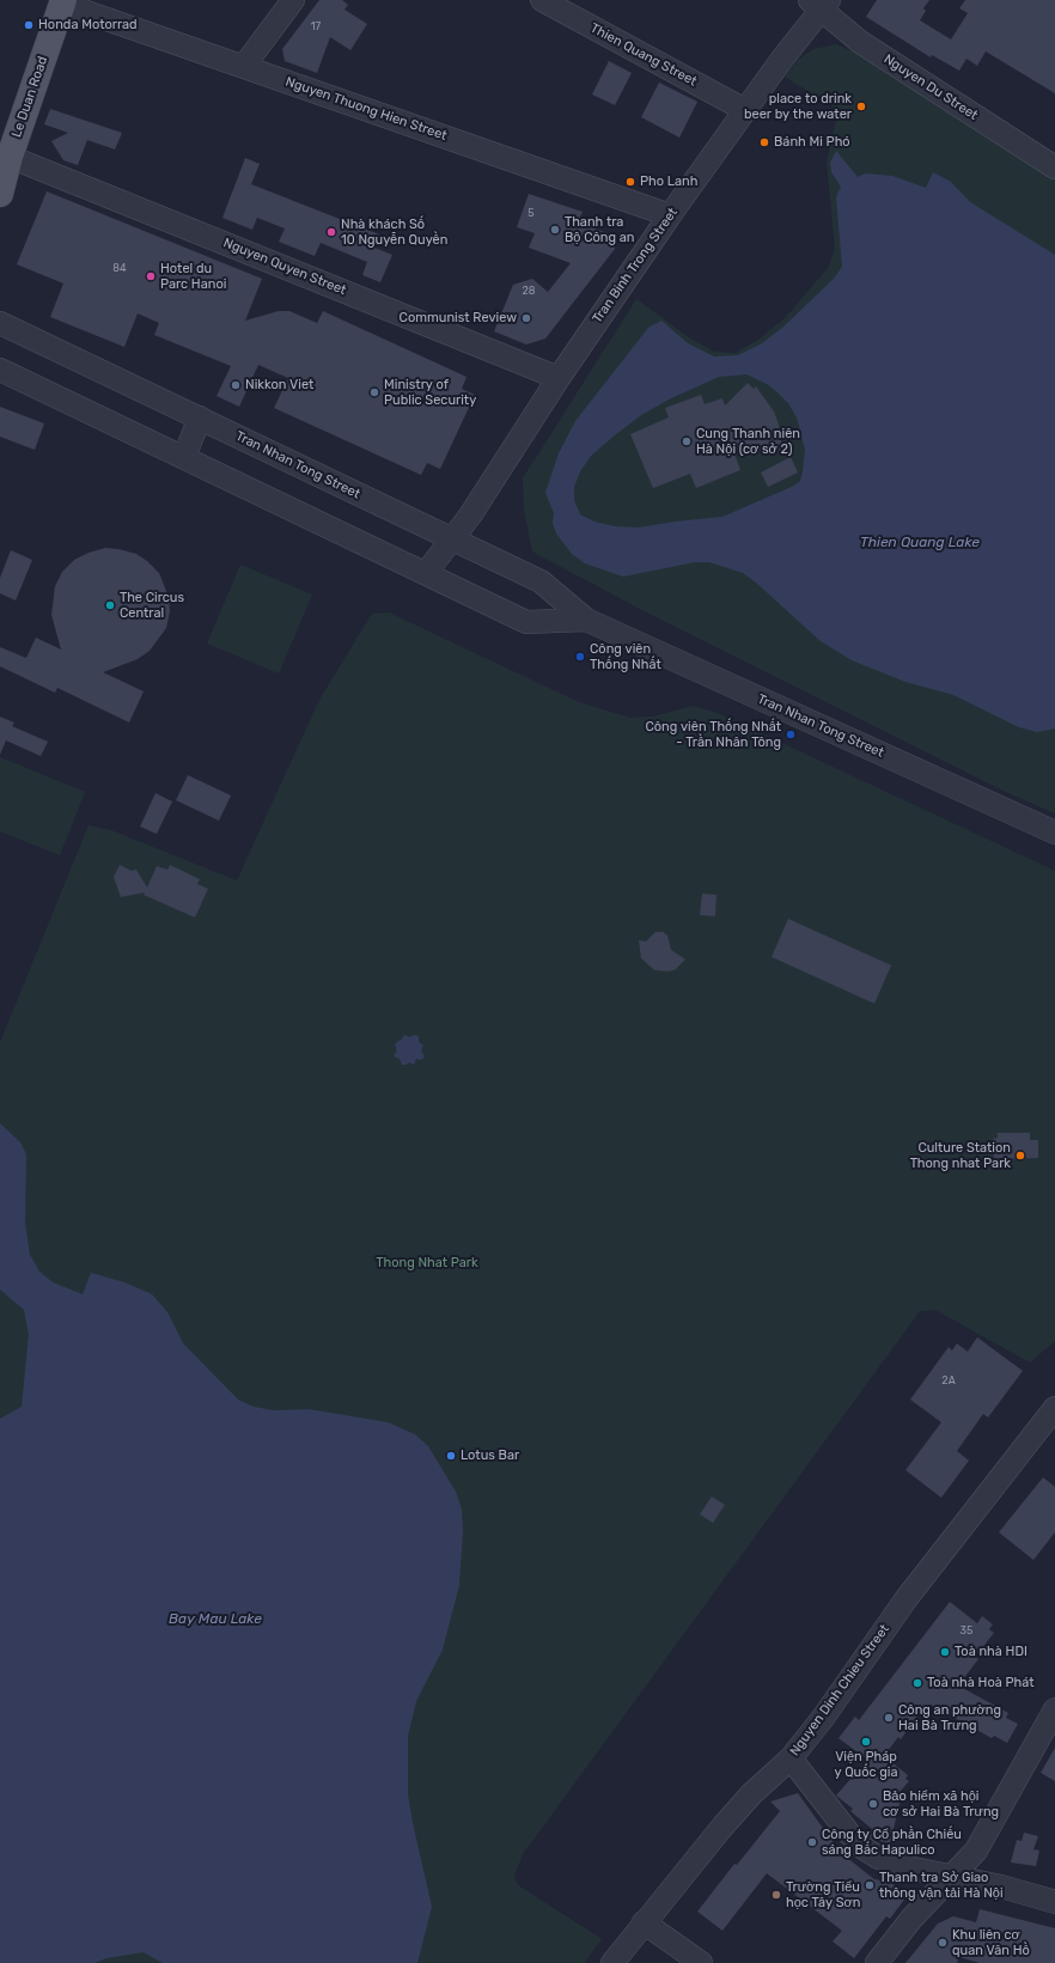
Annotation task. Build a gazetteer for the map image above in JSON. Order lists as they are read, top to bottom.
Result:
{
  "streets": {
    "main road": ["Le Duan Road"],
    "street": [
      "Thien Quang Street",
      "Nguyen Du Street",
      "Nguyen Thuong Hien Street",
      "Tran Binh Trong Street",
      "Nguyen Quyen Street",
      "Tran Nhan Tong Street",
      "Nguyen Dinh Chieu Street"
    ]
  },
  "crossings": [
    ["Thien Quang Street", "Tran Binh Trong Street"],
    ["Nguyen Du Street", "Tran Binh Trong Street"],
    ["Le Duan Road", "Nguyen Thuong Hien Street"],
    ["Le Duan Road", "Nguyen Quyen Street"],
    ["Nguyen Thuong Hien Street", "Tran Binh Trong Street"],
    ["Tran Binh Trong Street", "Nguyen Quyen Street"],
    ["Tran Binh Trong Street", "Tran Nhan Tong Street"]
  ],
  "water": ["Thien Quang Lake", "Bay Mau Lake"],
  "parks": ["Thong Nhat Park"],
  "places": [
    "Honda Motorrad",
    "place to drink beer by the water",
    "Bánh Mi Phó",
    "Pho Lanh",
    "Thanh tra Bộ Công an",
    "Nhà khách Số 10 Nguyễn Quyền",
    "Hotel du Parc Hanoi",
    "Communist Review",
    "Nikkon Viet",
    "Ministry of Public Security",
    "Cung Thanh niên Hà Nội (cơ sở 2)",
    "The Circus Central",
    "Công viên Thống Nhất",
    "Công viên Thống Nhất - Trần Nhân Tông",
    "Culture Station Thong nhat Park",
    "Lotus Bar",
    "Toà nhà HDI",
    "Toà nhà Hoà Phát",
    "Công an phường Hai Bà Trưng",
    "Viện Pháp y Quốc gia",
    "Bảo hiểm xã hội cơ sở Hai Bà Trưng",
    "Công ty Cổ phần Chiếu sáng Bắc Hapulico",
    "Thanh tra Sở Giao thông vận tải Hà Nội",
    "Trường Tiểu học Tây Sơn",
    "Khu liên cơ quan Vân Hồ"
  ],
  "house_numbers": [
    "17",
    "5",
    "84",
    "28",
    "2A",
    "35"
  ]
}
